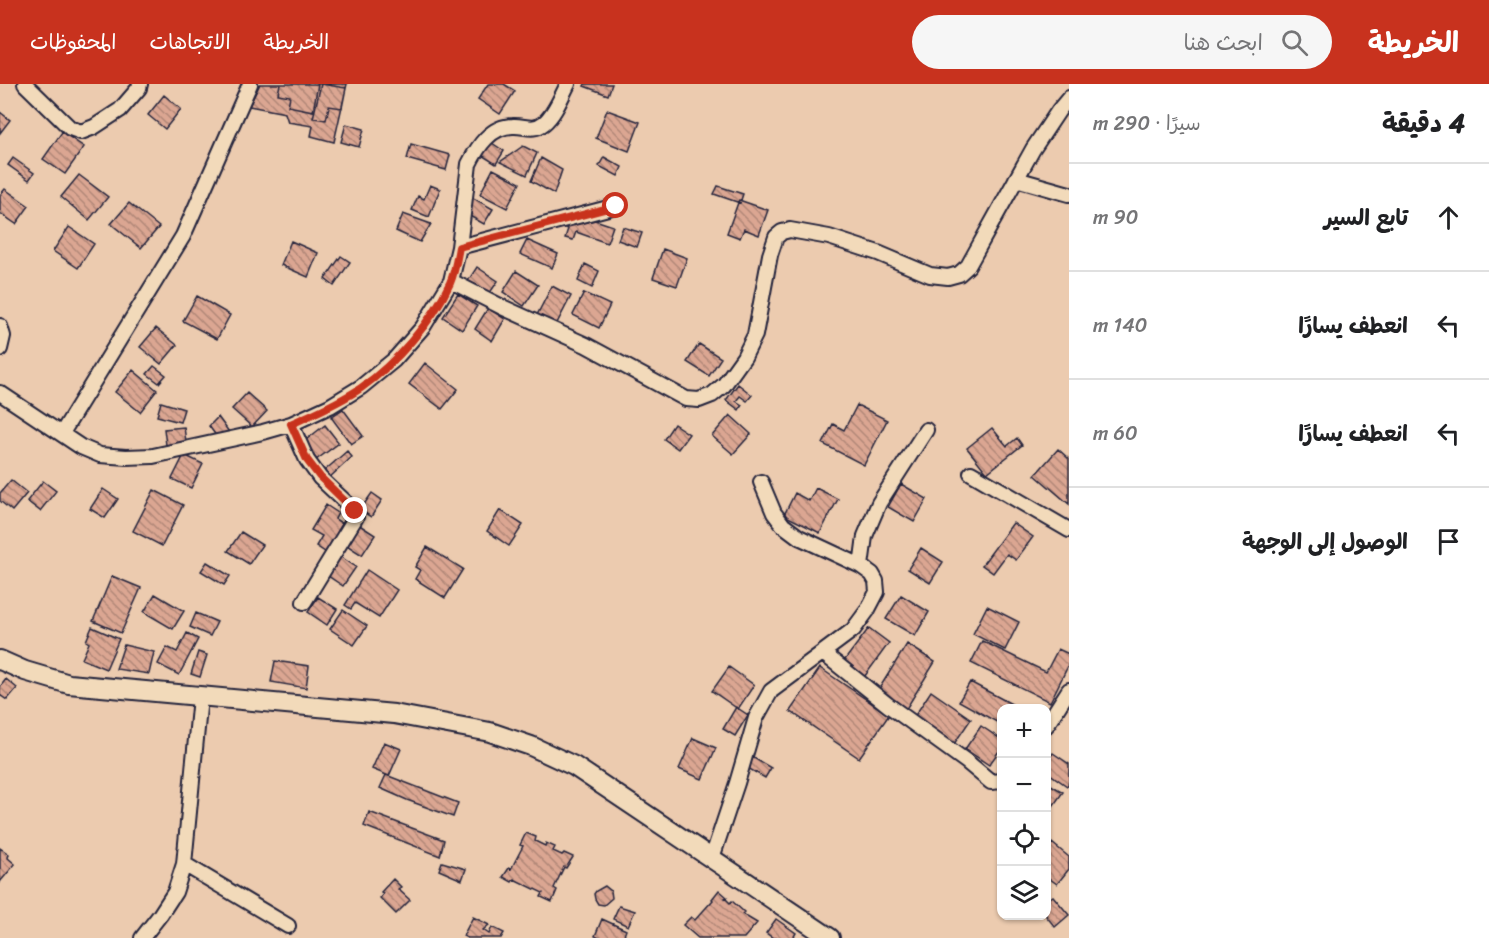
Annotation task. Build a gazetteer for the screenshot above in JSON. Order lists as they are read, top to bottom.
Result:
{
  "page": {
    "header": "الخريطة",
    "search": "ابحث هنا",
    "nav": ["الخريطة", "الاتجاهات", "المحفوظات"],
    "heading": ["4 دقيقة", "سيرًا · 290 m"],
    "list": [
      ["تابع السير", "90 m"],
      ["انعطف يسارًا", "140 m"],
      ["انعطف يسارًا", "60 m"],
      "الوصول إلى الوجهة"
    ],
    "map_buttons": ["+", "−"]
  }
}
